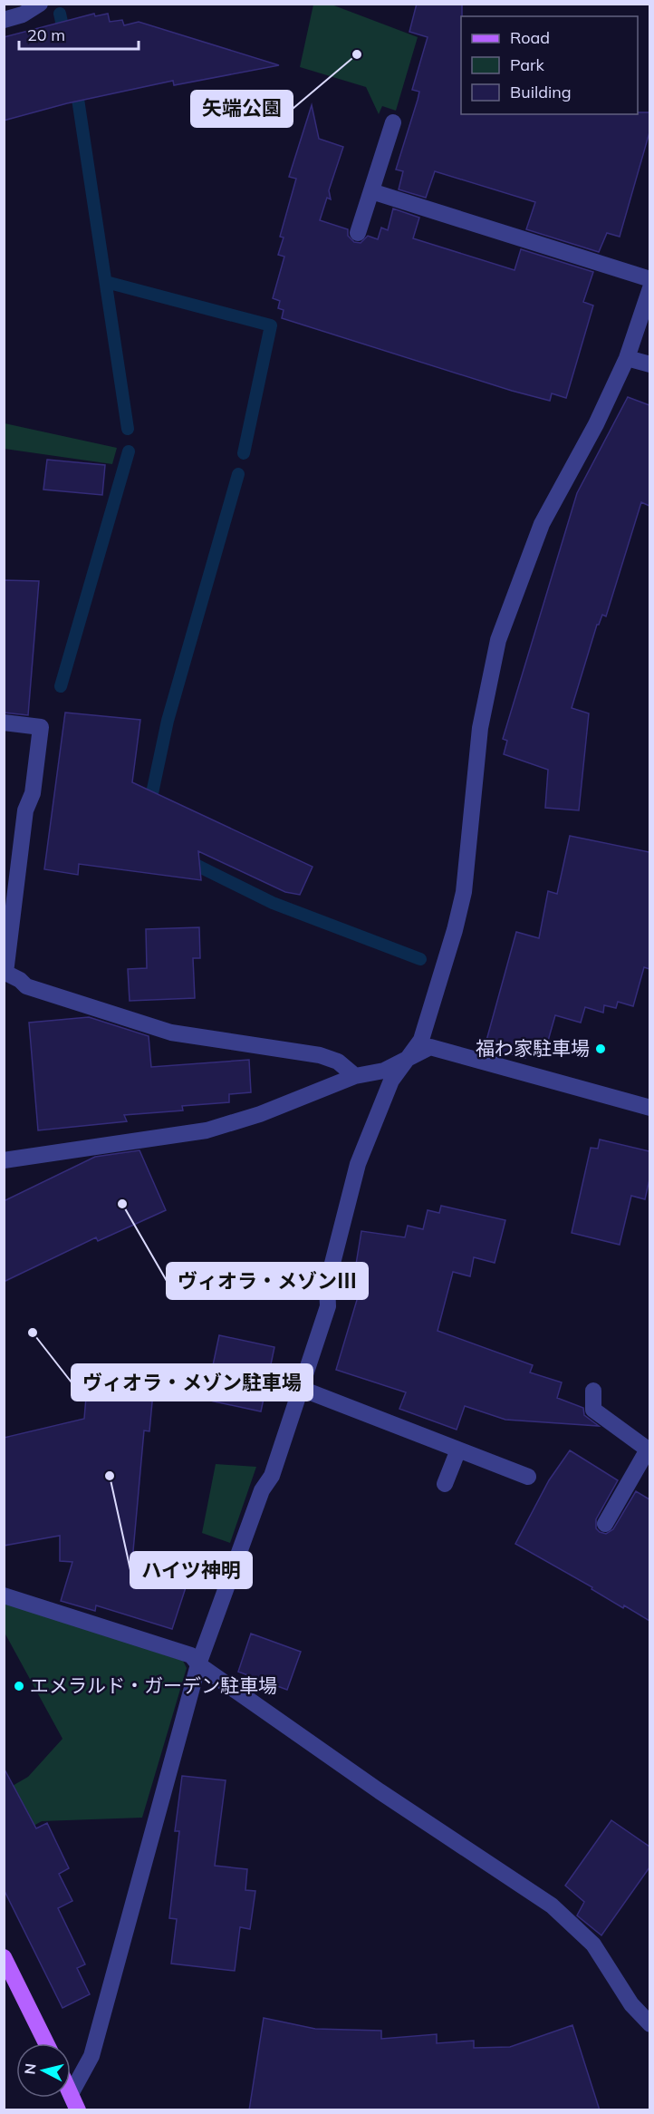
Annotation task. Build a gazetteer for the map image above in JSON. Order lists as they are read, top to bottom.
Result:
{
  "places": [
    "矢端公園",
    "福わ家駐車場",
    "ヴィオラ・メゾンⅢ",
    "ヴィオラ・メゾン駐車場",
    "ハイツ神明",
    "エメラルド・ガーデン駐車場"
  ],
  "legend": ["Road", "Park", "Building"],
  "scale_bar": "20 m",
  "north": "left"
}
